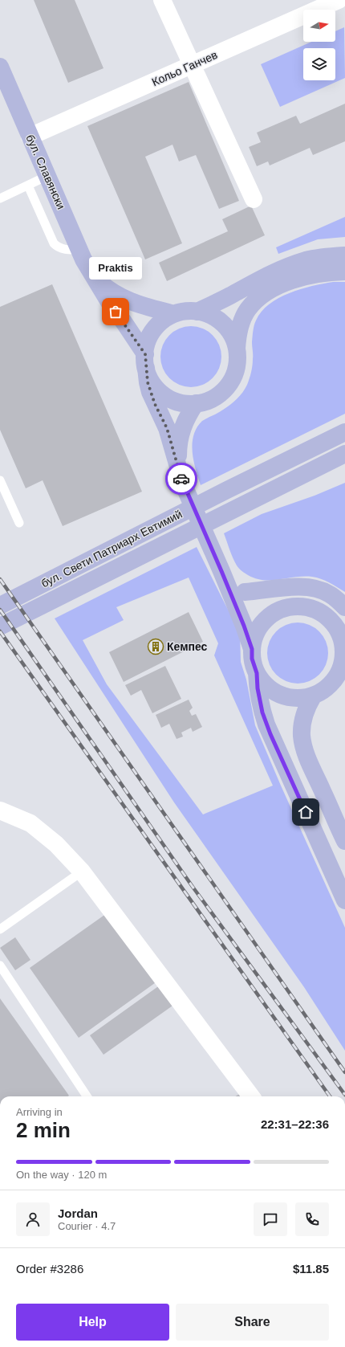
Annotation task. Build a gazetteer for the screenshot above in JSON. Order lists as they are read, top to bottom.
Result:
{
  "streets": {
    "main road": ["бул. Славянски", "бул. Свети Патриарх Евтимий"],
    "street": ["Кольо Ганчев"]
  },
  "crossings": [
    ["Кольо Ганчев", "бул. Славянски"]
  ],
  "places": {
    "other": ["Praktis"],
    "building": ["Кемпес"]
  },
  "north": "right",
  "page": {
    "bubble": "Praktis",
    "heading": ["2 min", "Arriving in", "22:31–22:36"],
    "panel": [
      "Jordan",
      "Courier · 4.7",
      "Order #3286",
      "$11.85"
    ],
    "bar": "On the way · 120 m",
    "buttons": ["Help", "Share"]
  }
}
